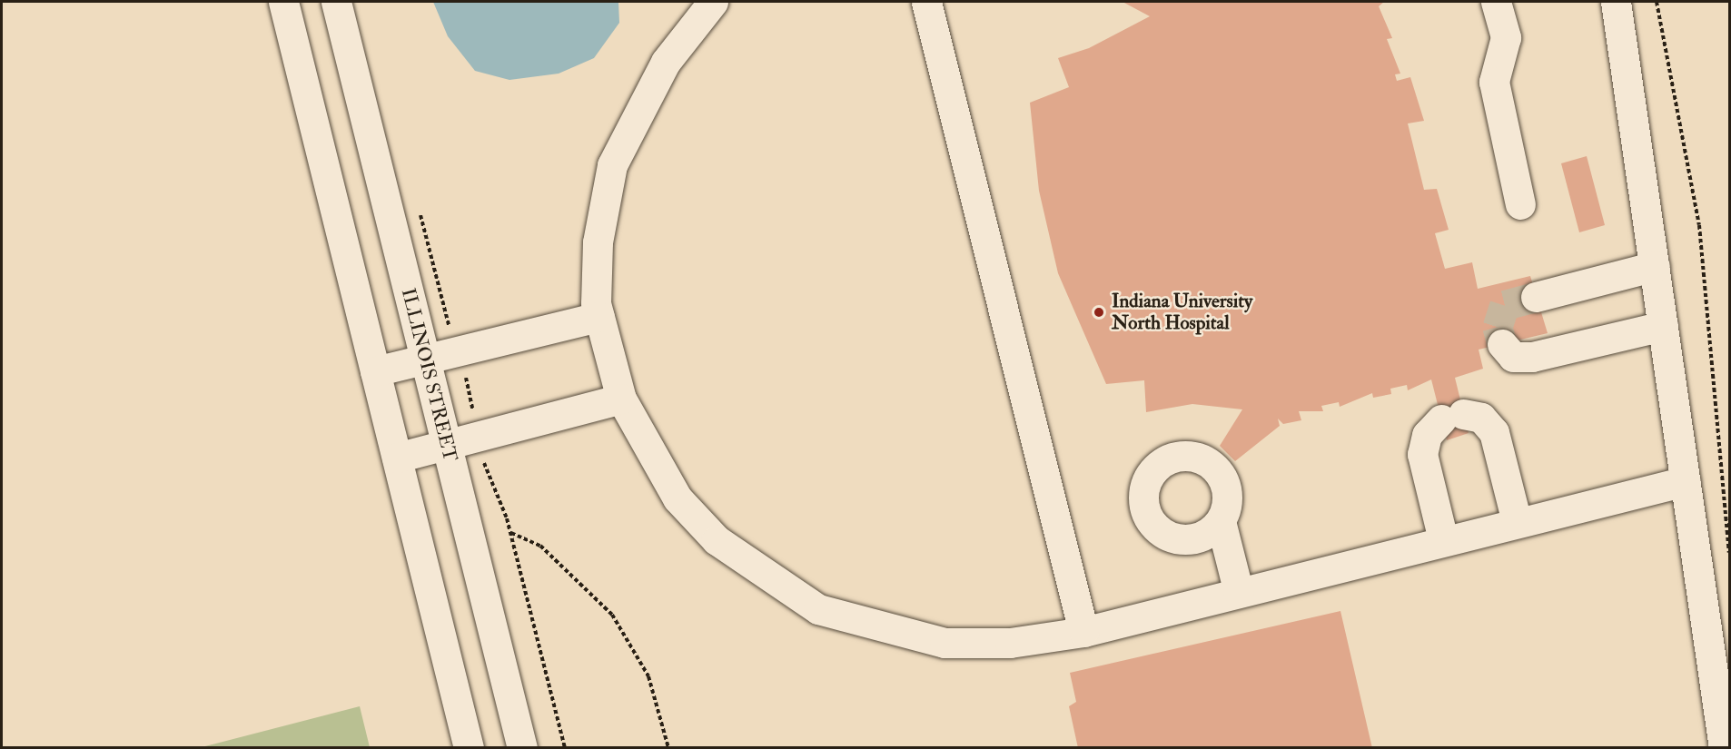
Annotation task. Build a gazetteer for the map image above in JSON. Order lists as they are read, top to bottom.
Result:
{
  "streets": {
    "street": ["ILLINOIS STREET"]
  },
  "places": ["Indiana University North Hospital"]
}
